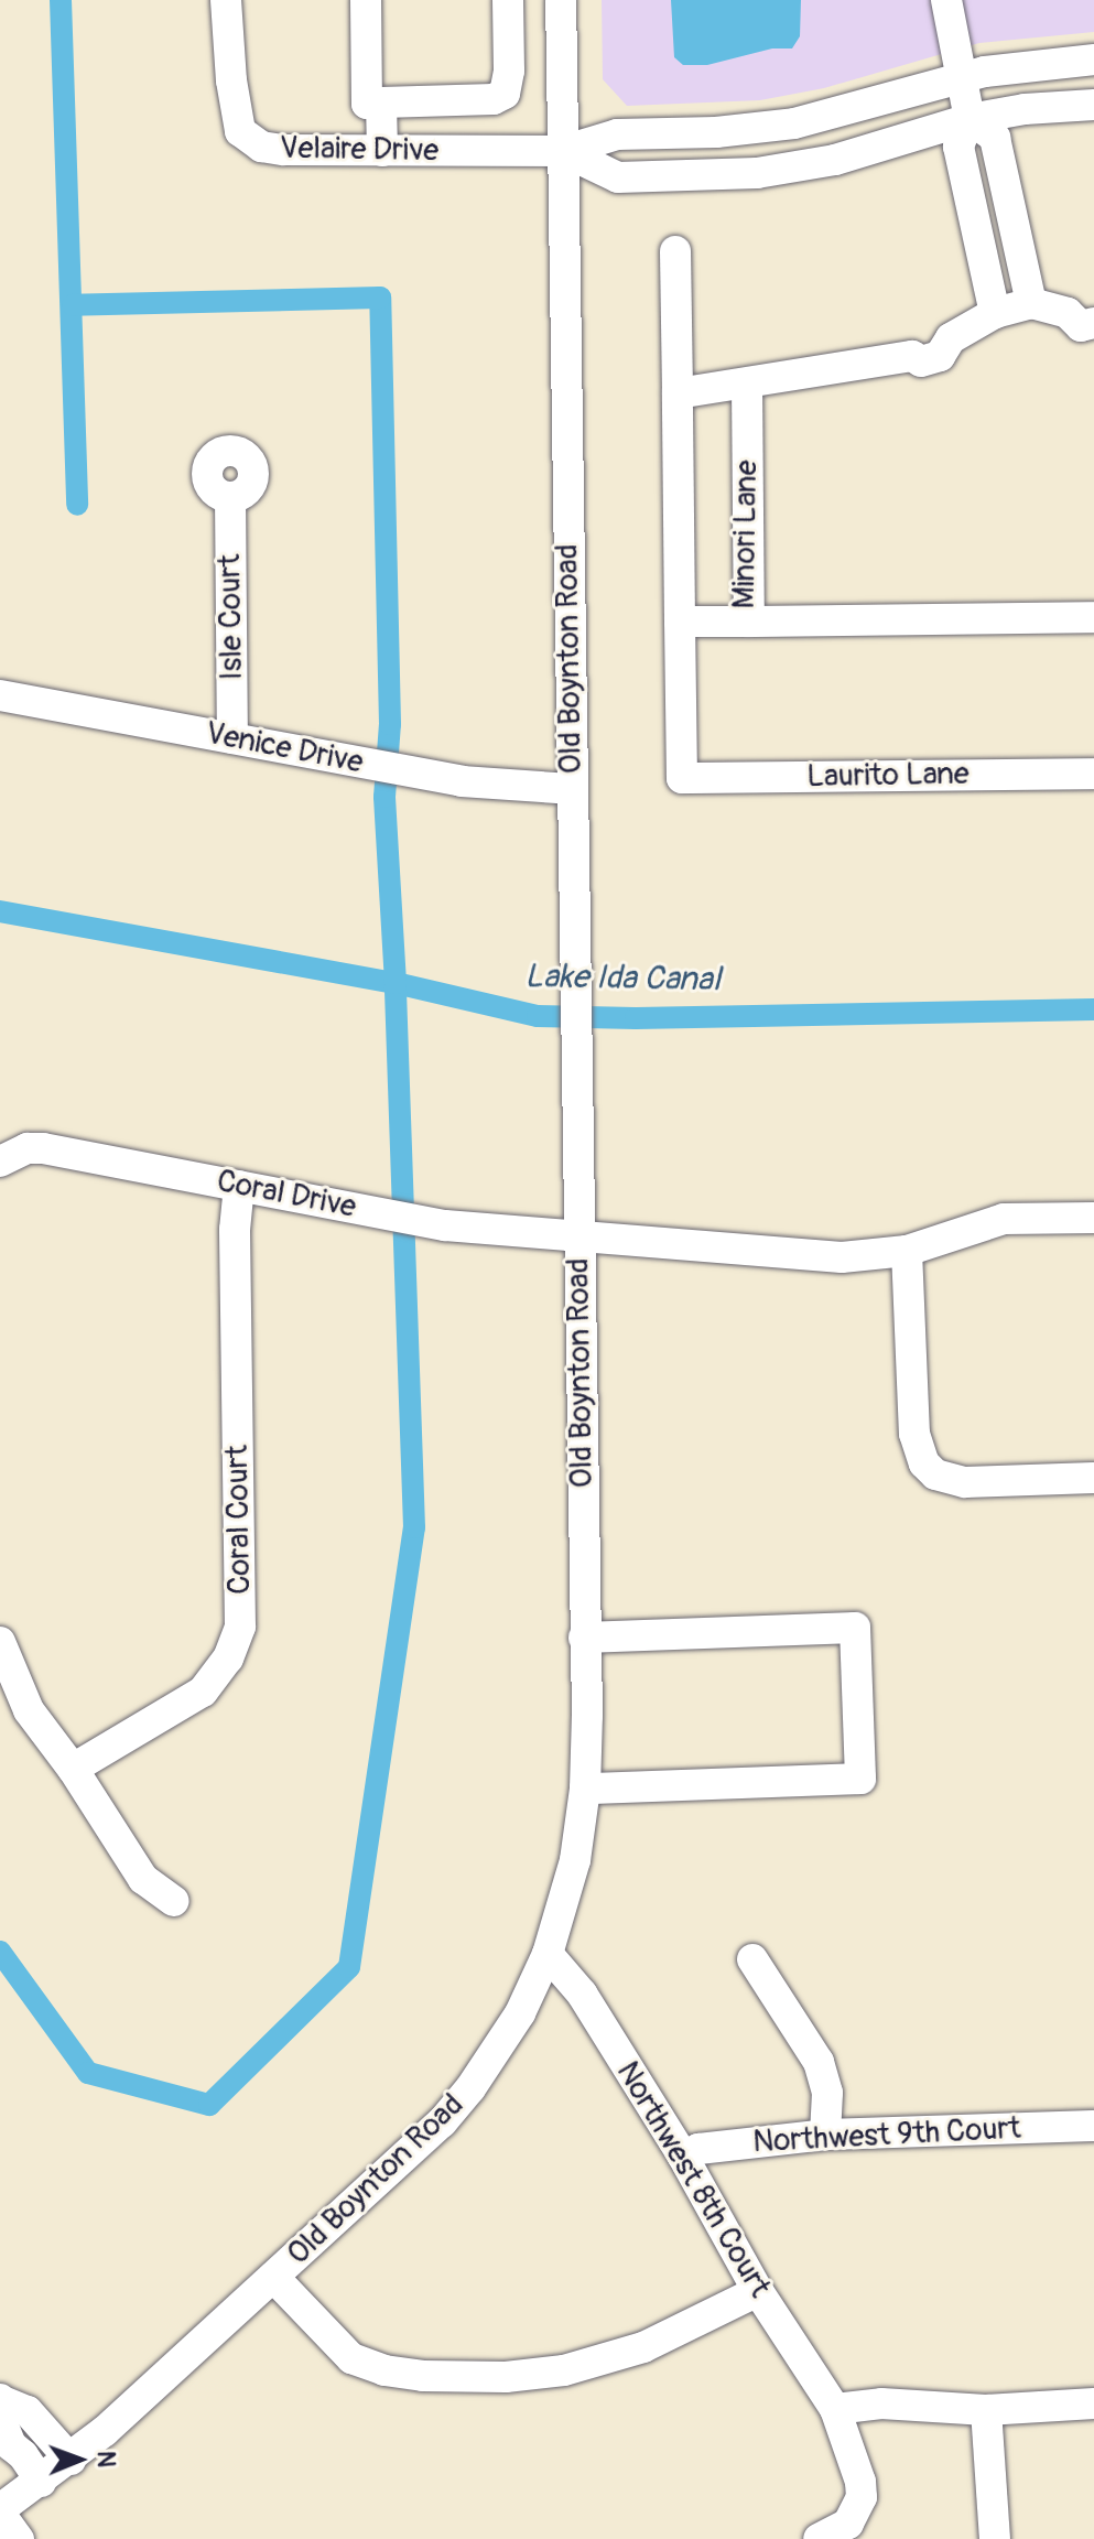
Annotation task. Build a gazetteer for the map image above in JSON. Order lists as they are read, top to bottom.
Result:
{
  "streets": {
    "street": [
      "Velaire Drive",
      "Minori Lane",
      "Isle Court",
      "Old Boynton Road",
      "Venice Drive",
      "Laurito Lane",
      "Coral Drive",
      "Coral Court",
      "Northwest 9th Court",
      "Northwest 8th Court"
    ]
  },
  "crossings": [
    ["Velaire Drive", "Old Boynton Road"],
    ["Minori Lane", "Laurito Lane"],
    ["Isle Court", "Venice Drive"],
    ["Old Boynton Road", "Venice Drive"],
    ["Old Boynton Road", "Coral Drive"],
    ["Old Boynton Road", "Northwest 8th Court"],
    ["Coral Drive", "Coral Court"],
    ["Northwest 9th Court", "Northwest 8th Court"]
  ],
  "water": ["Lake Ida Canal"],
  "north": "right"
}
